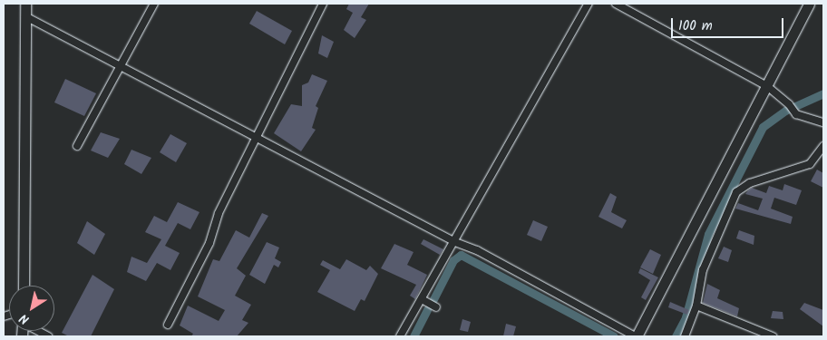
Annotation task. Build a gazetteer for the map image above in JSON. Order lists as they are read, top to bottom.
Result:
{
  "scale_bar": "100 m",
  "north": "bottom left"
}
